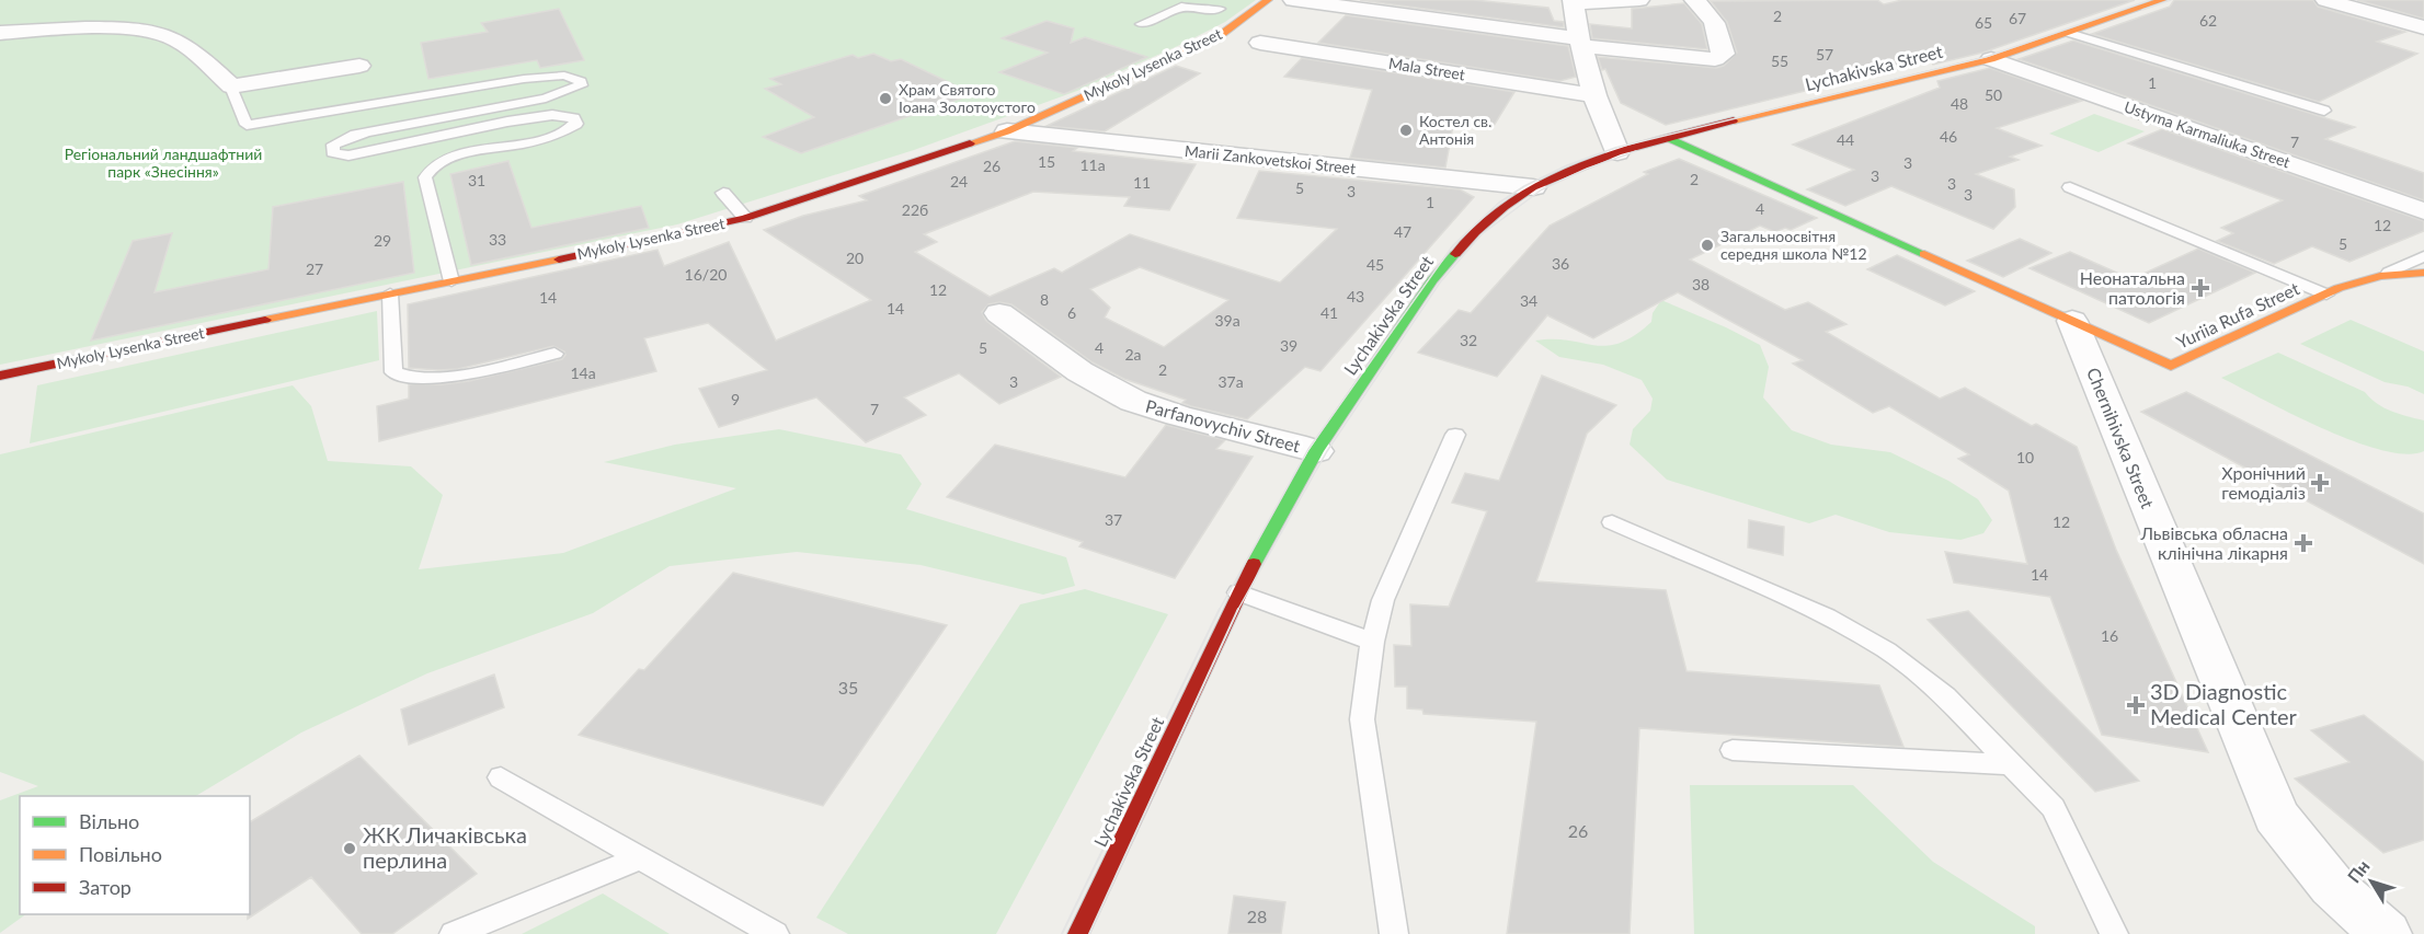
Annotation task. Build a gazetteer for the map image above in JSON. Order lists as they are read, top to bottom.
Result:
{
  "streets": {
    "street": [
      "Mykoly Lysenka Street",
      "Lychakivska Street",
      "Mala Street",
      "Ustyma Karmaliuka Street",
      "Marii Zankovetskoi Street",
      "Yuriia Rufa Street",
      "Parfanovychiv Street",
      "Chernihivska Street"
    ]
  },
  "crossings": [
    ["Mykoly Lysenka Street", "Marii Zankovetskoi Street"],
    ["Lychakivska Street", "Ustyma Karmaliuka Street"],
    ["Lychakivska Street", "Marii Zankovetskoi Street"],
    ["Lychakivska Street", "Parfanovychiv Street"],
    ["Yuriia Rufa Street", "Chernihivska Street"]
  ],
  "parks": ["Регіональний ландшафтний парк «Знесіння»"],
  "places": {
    "other": [
      "Храм Святого Іоана Золотоустого",
      "Костел св. Антонія",
      "Загальноосвітня середня школа №12",
      "ЖК Личаківська перлина"
    ],
    "health": [
      "Неонатальна патологія",
      "Хронічний гемодіаліз",
      "Львівська обласна клінічна лікарня",
      "3D Diagnostic Medical Center"
    ]
  },
  "house_numbers": [
    "2",
    "67",
    "62",
    "65",
    "57",
    "55",
    "1",
    "50",
    "48",
    "46",
    "44",
    "7",
    "15",
    "3",
    "11а",
    "26",
    "3",
    "2",
    "31",
    "24",
    "11",
    "3",
    "5",
    "3",
    "3",
    "1",
    "4",
    "22б",
    "12",
    "47",
    "33",
    "29",
    "5",
    "20",
    "36",
    "45",
    "27",
    "16/20",
    "38",
    "12",
    "43",
    "14",
    "8",
    "34",
    "14",
    "6",
    "41",
    "39а",
    "32",
    "39",
    "5",
    "4",
    "2а",
    "2",
    "14а",
    "3",
    "37а",
    "9",
    "7",
    "10",
    "37",
    "12",
    "14",
    "16",
    "35",
    "26",
    "28"
  ],
  "legend": ["Вільно", "Повільно", "Затор"],
  "north": "top left"
}
